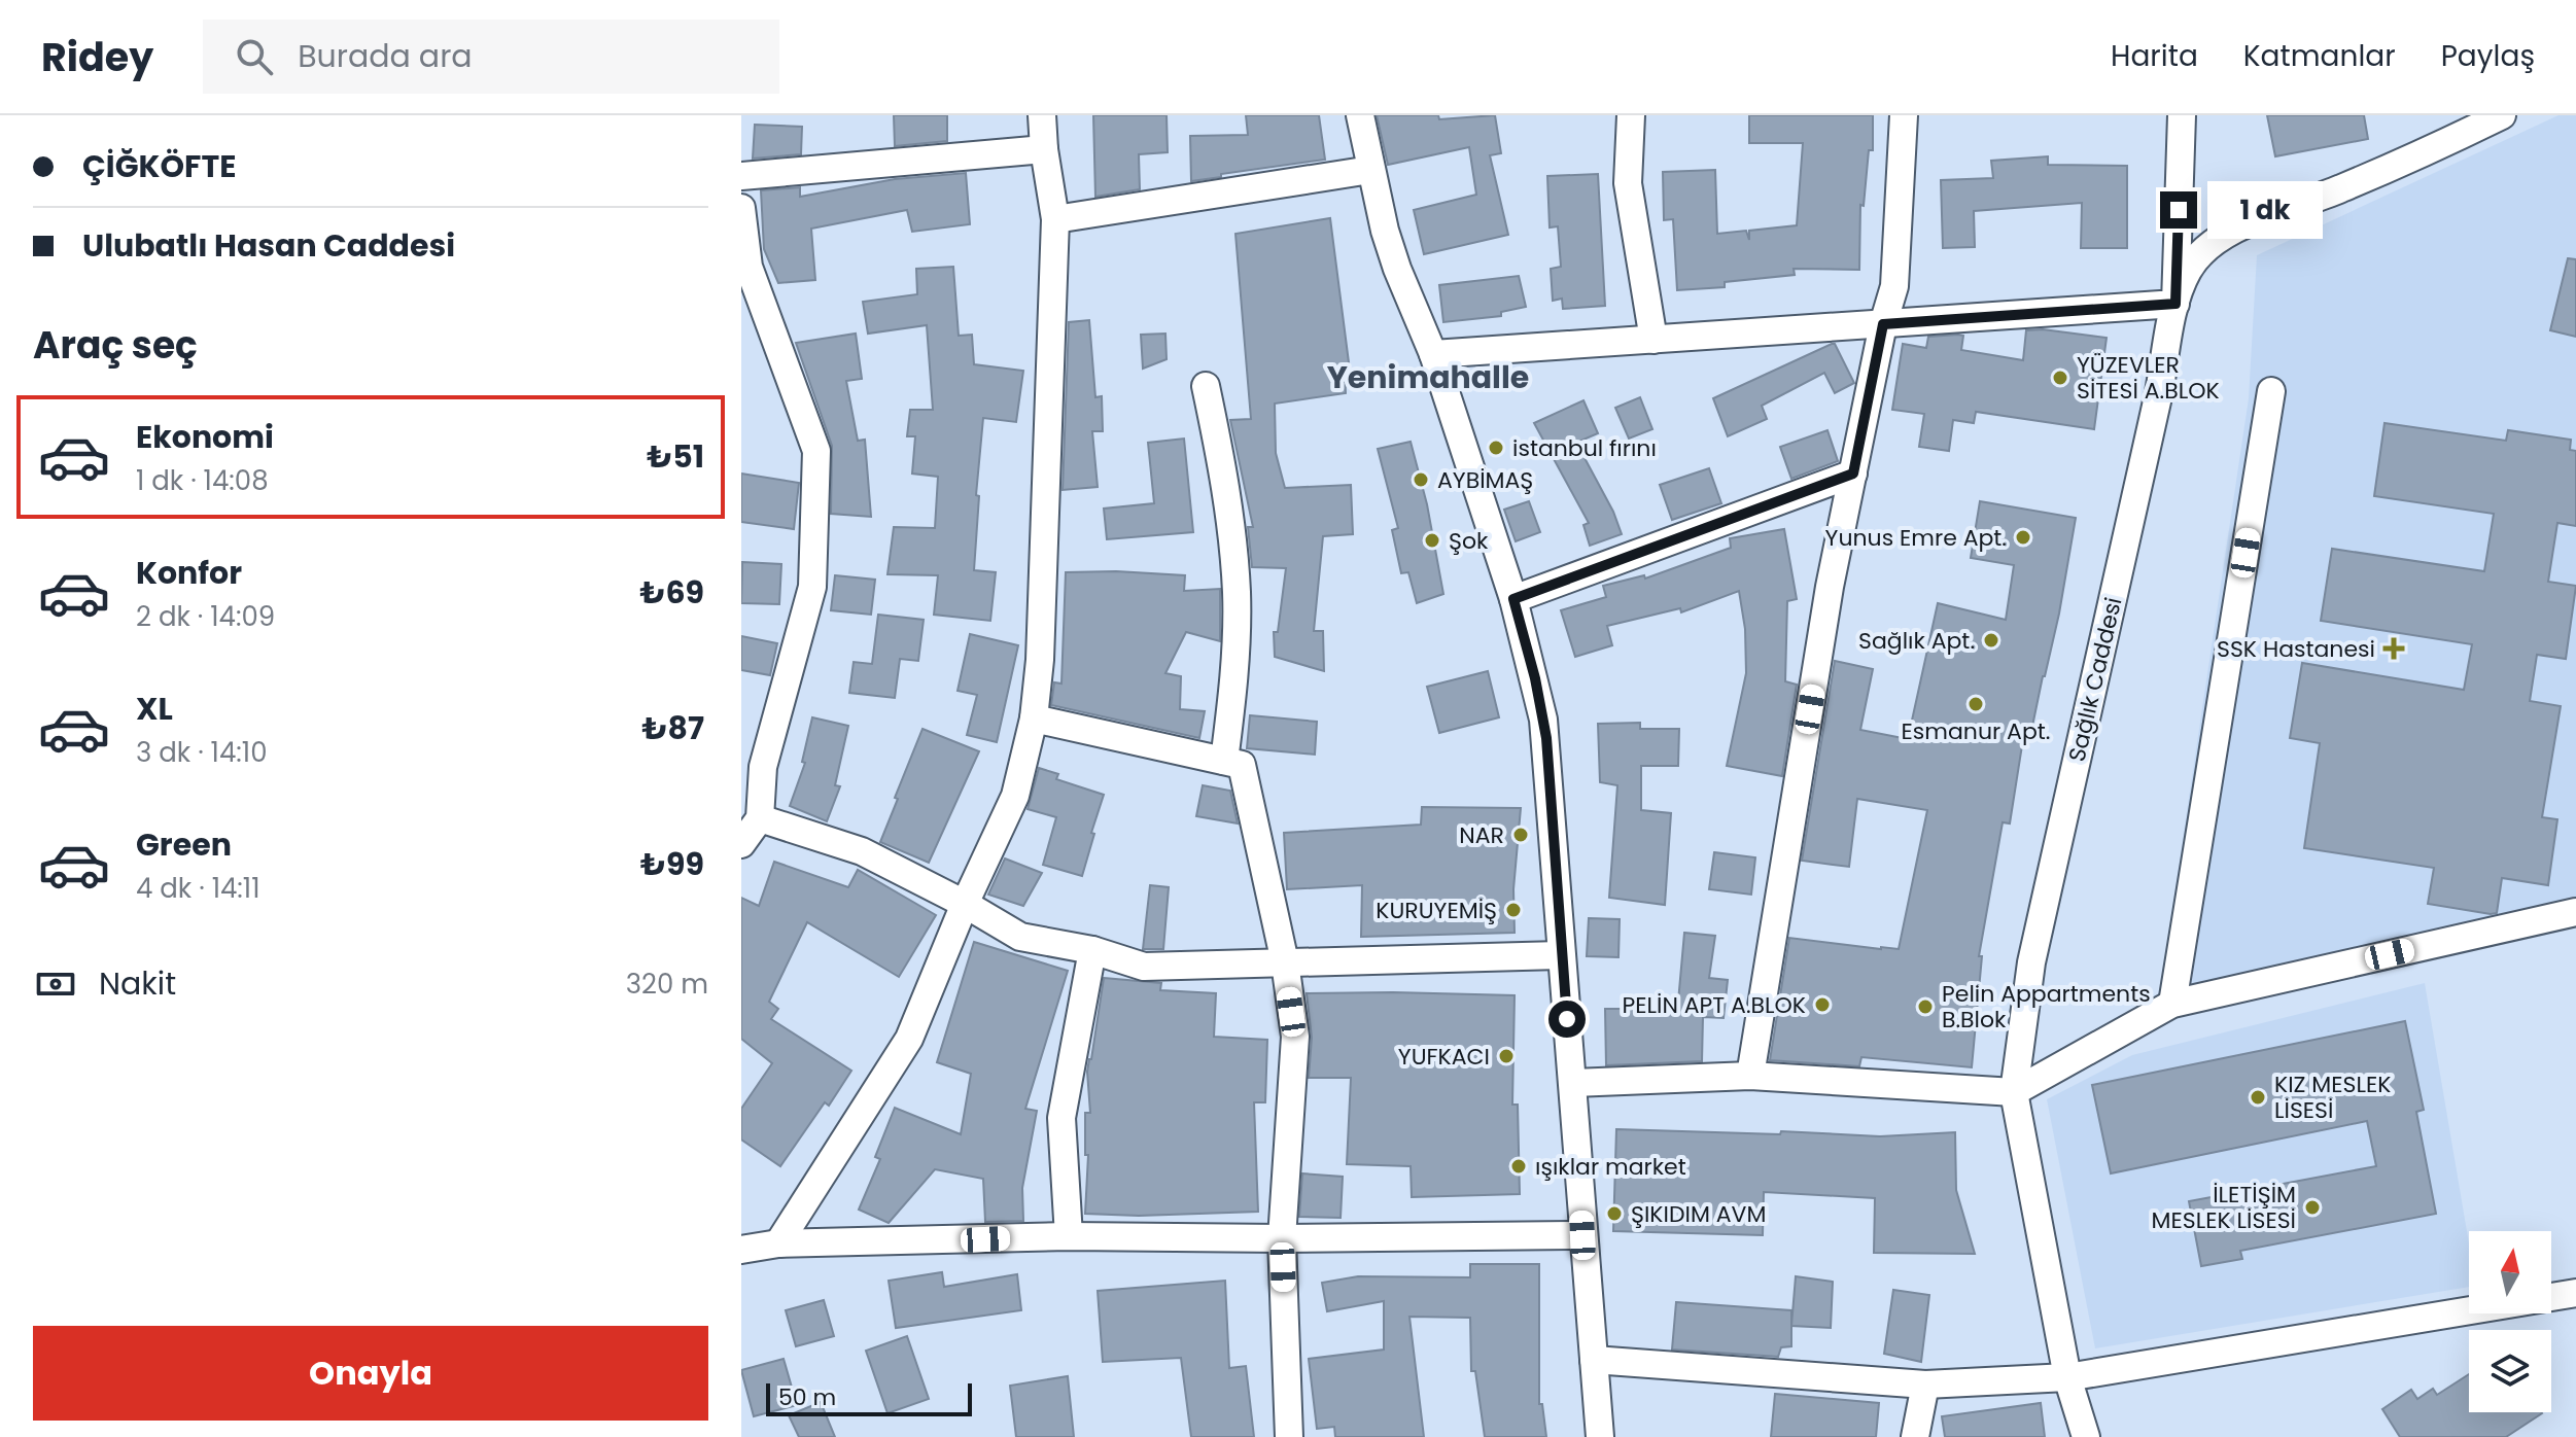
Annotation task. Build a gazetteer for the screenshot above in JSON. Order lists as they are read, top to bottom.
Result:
{
  "streets": {
    "street": ["Sağlık Caddesi"]
  },
  "districts": ["Yenimahalle"],
  "places": {
    "other": [
      "YÜZEVLER SİTESİ A.BLOK",
      "istanbul fırını",
      "AYBİMAŞ",
      "Yunus Emre Apt.",
      "Şok",
      "Sağlık Apt.",
      "Esmanur Apt.",
      "NAR",
      "KURUYEMİŞ",
      "PELİN APT A.BLOK",
      "Pelin Appartments B.Blok",
      "YUFKACI",
      "KIZ MESLEK LİSESİ",
      "ışıklar market",
      "İLETİŞİM MESLEK LİSESİ",
      "ŞIKIDIM AVM"
    ],
    "health": ["SSK Hastanesi"]
  },
  "scale_bar": "50 m",
  "north": "top",
  "page": {
    "header": "Ridey",
    "search": "Burada ara",
    "nav": ["Harita", "Katmanlar", "Paylaş"],
    "banner": ["ÇİĞKÖFTE", "Ulubatlı Hasan Caddesi"],
    "bubble": "1 dk",
    "heading": "Araç seç",
    "list": [
      {
        "name": "Ekonomi",
        "note": "1 dk · 14:08",
        "value": "₺51"
      },
      {
        "name": "Konfor",
        "note": "2 dk · 14:09",
        "value": "₺69"
      },
      {
        "name": "XL",
        "note": "3 dk · 14:10",
        "value": "₺87"
      },
      {
        "name": "Green",
        "note": "4 dk · 14:11",
        "value": "₺99"
      }
    ],
    "pay": ["Nakit", "320 m"],
    "buttons": "Onayla",
    "scale": "50 m"
  }
}
